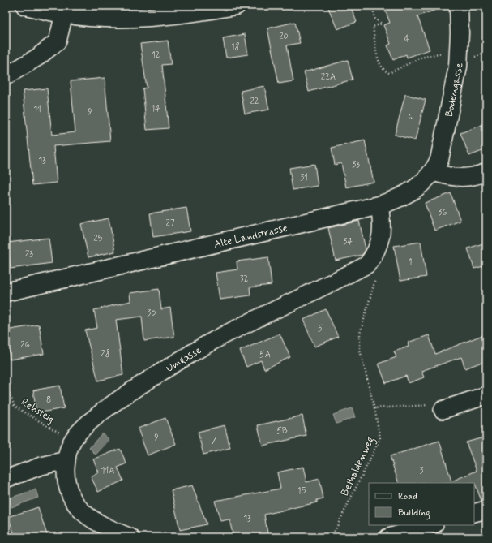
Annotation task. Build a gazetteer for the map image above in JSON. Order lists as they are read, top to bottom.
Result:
{
  "streets": {
    "street": ["Bodengasse", "Alte Landstrasse", "Umgasse"],
    "path": ["Rebsteig", "Bethaldenweg"]
  },
  "crossings": [
    ["Bodengasse", "Alte Landstrasse"],
    ["Umgasse", "Rebsteig"],
    ["Umgasse", "Bethaldenweg"]
  ],
  "house_numbers": [
    "20",
    "4",
    "18",
    "12",
    "22A",
    "22",
    "14",
    "11",
    "9",
    "6",
    "13",
    "33",
    "31",
    "36",
    "27",
    "25",
    "34",
    "23",
    "1",
    "32",
    "30",
    "5",
    "26",
    "28",
    "5A",
    "8",
    "5B",
    "9",
    "7",
    "11A",
    "3",
    "15",
    "13"
  ],
  "legend": ["Road", "Building"]
}
